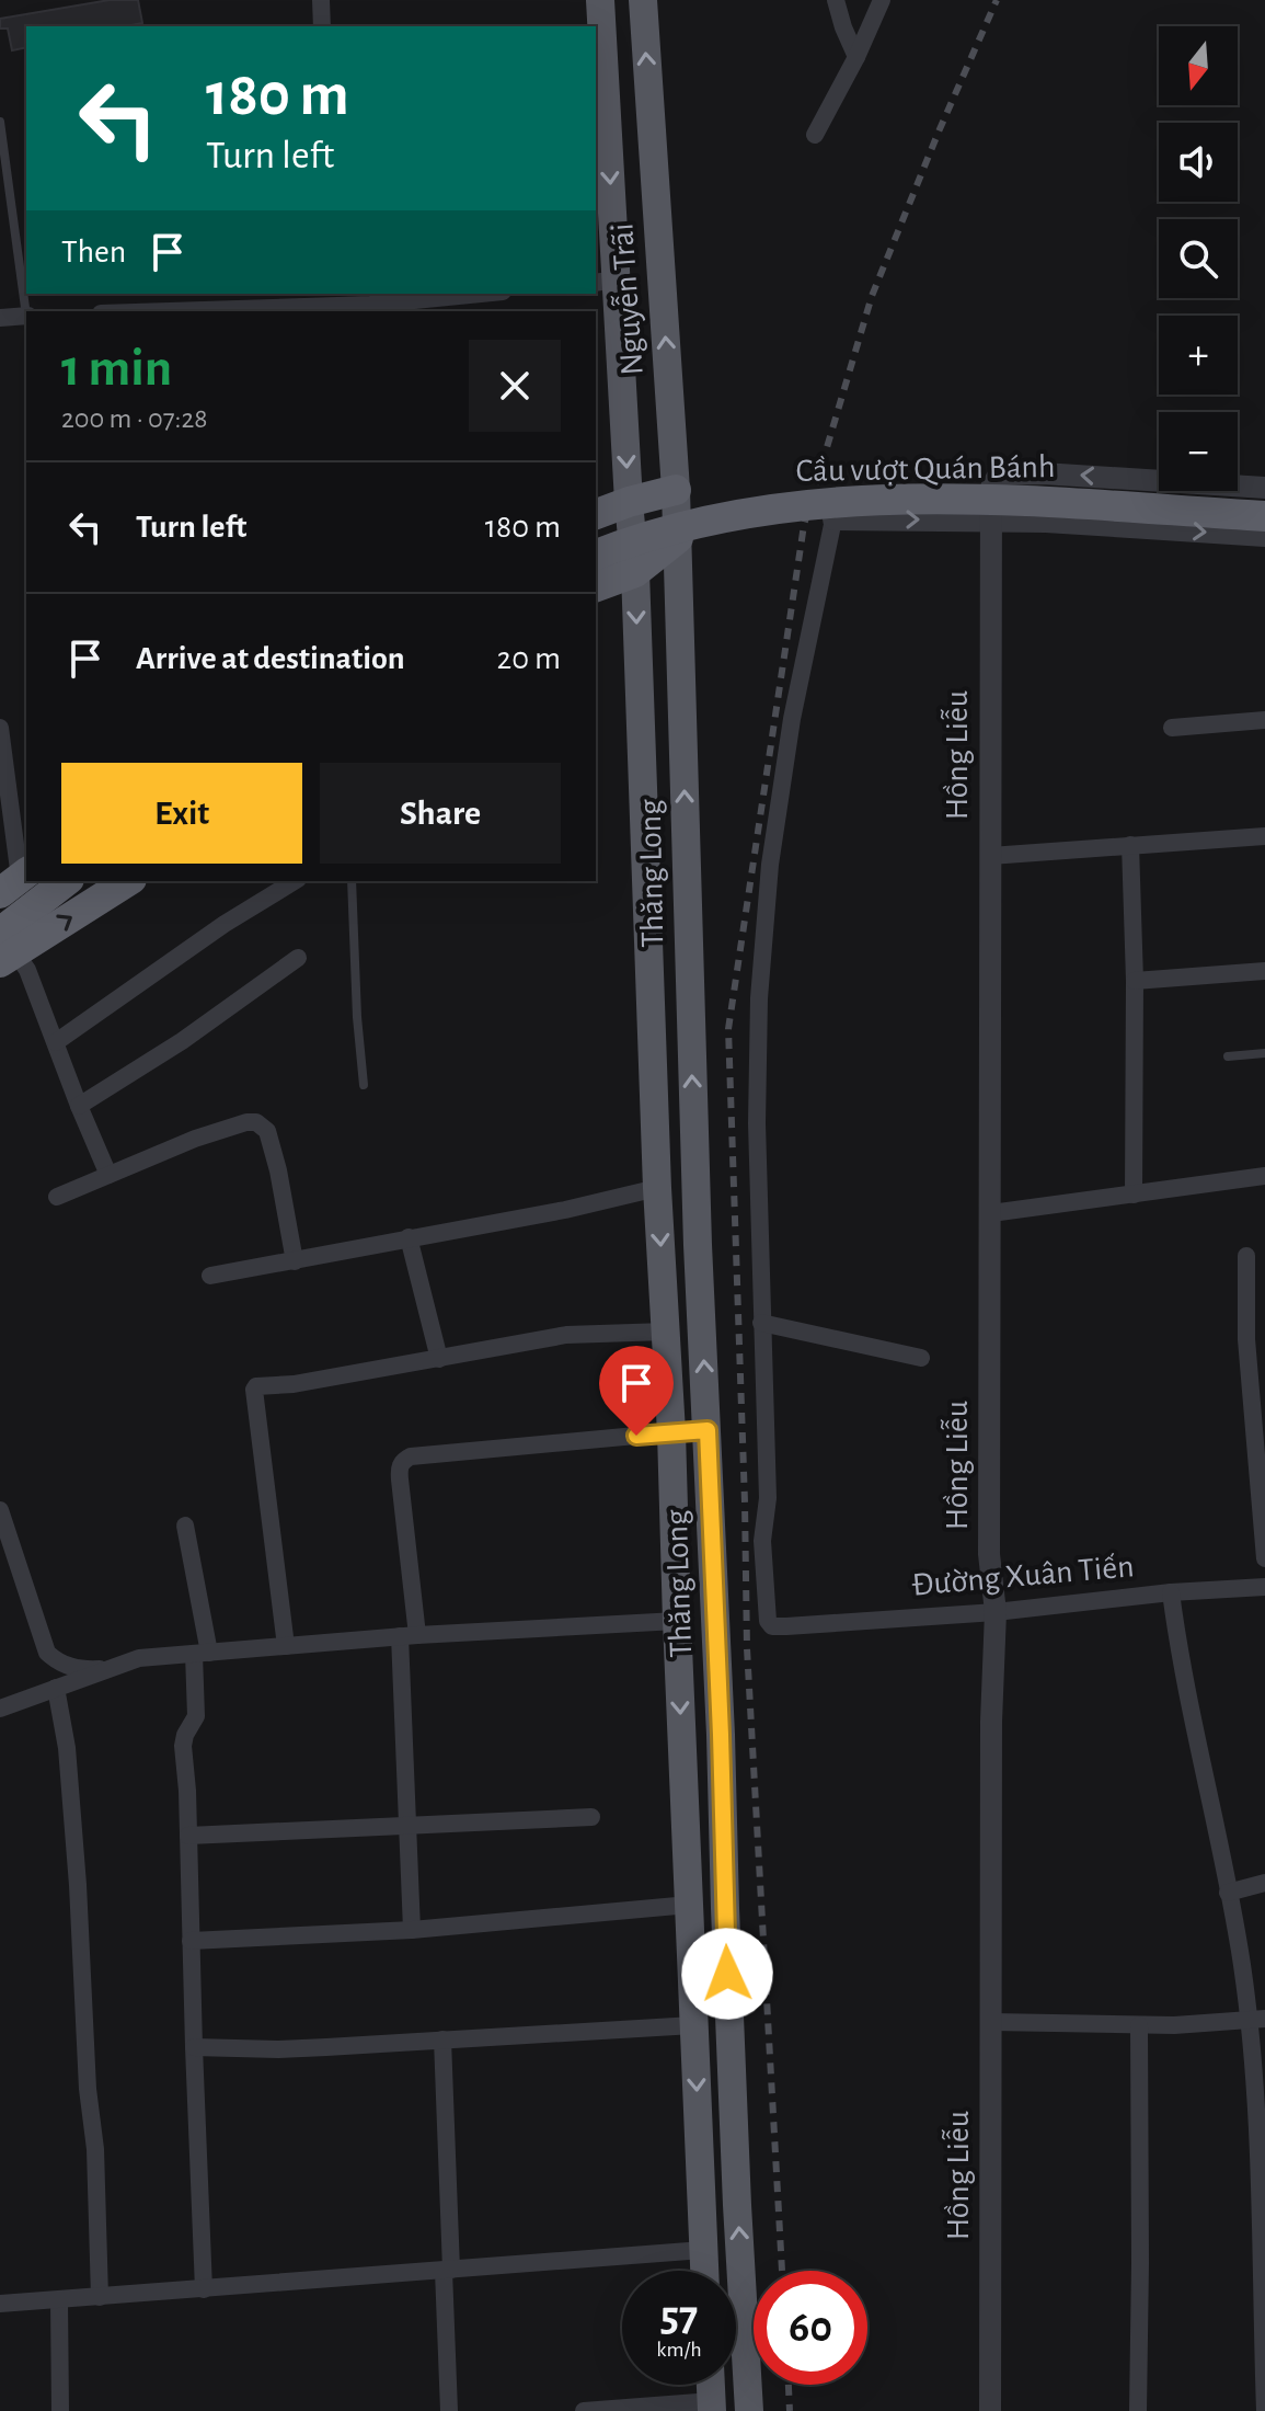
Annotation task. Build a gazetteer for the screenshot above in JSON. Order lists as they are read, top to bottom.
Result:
{
  "streets": {
    "highway": ["Cầu vượt Quán Bánh"],
    "main road": ["Nguyễn Trãi", "Thăng Long"],
    "street": ["Hồng Liễu", "Đường Xuân Tiến"]
  },
  "crossings": [
    ["Nguyễn Trãi", "Thăng Long"],
    ["Hồng Liễu", "Đường Xuân Tiến"]
  ],
  "north": "bottom",
  "page": {
    "map_buttons": ["+", "−"],
    "turn": ["180 m", "Turn left"],
    "then": "Then",
    "heading": ["1 min", "200 m · 07:28"],
    "list": [
      {
        "name": "Turn left",
        "value": "180 m"
      },
      {
        "name": "Arrive at destination",
        "value": "20 m"
      }
    ],
    "buttons": ["Exit", "Share"],
    "speed": "57 km/h",
    "limit": "60"
  }
}
